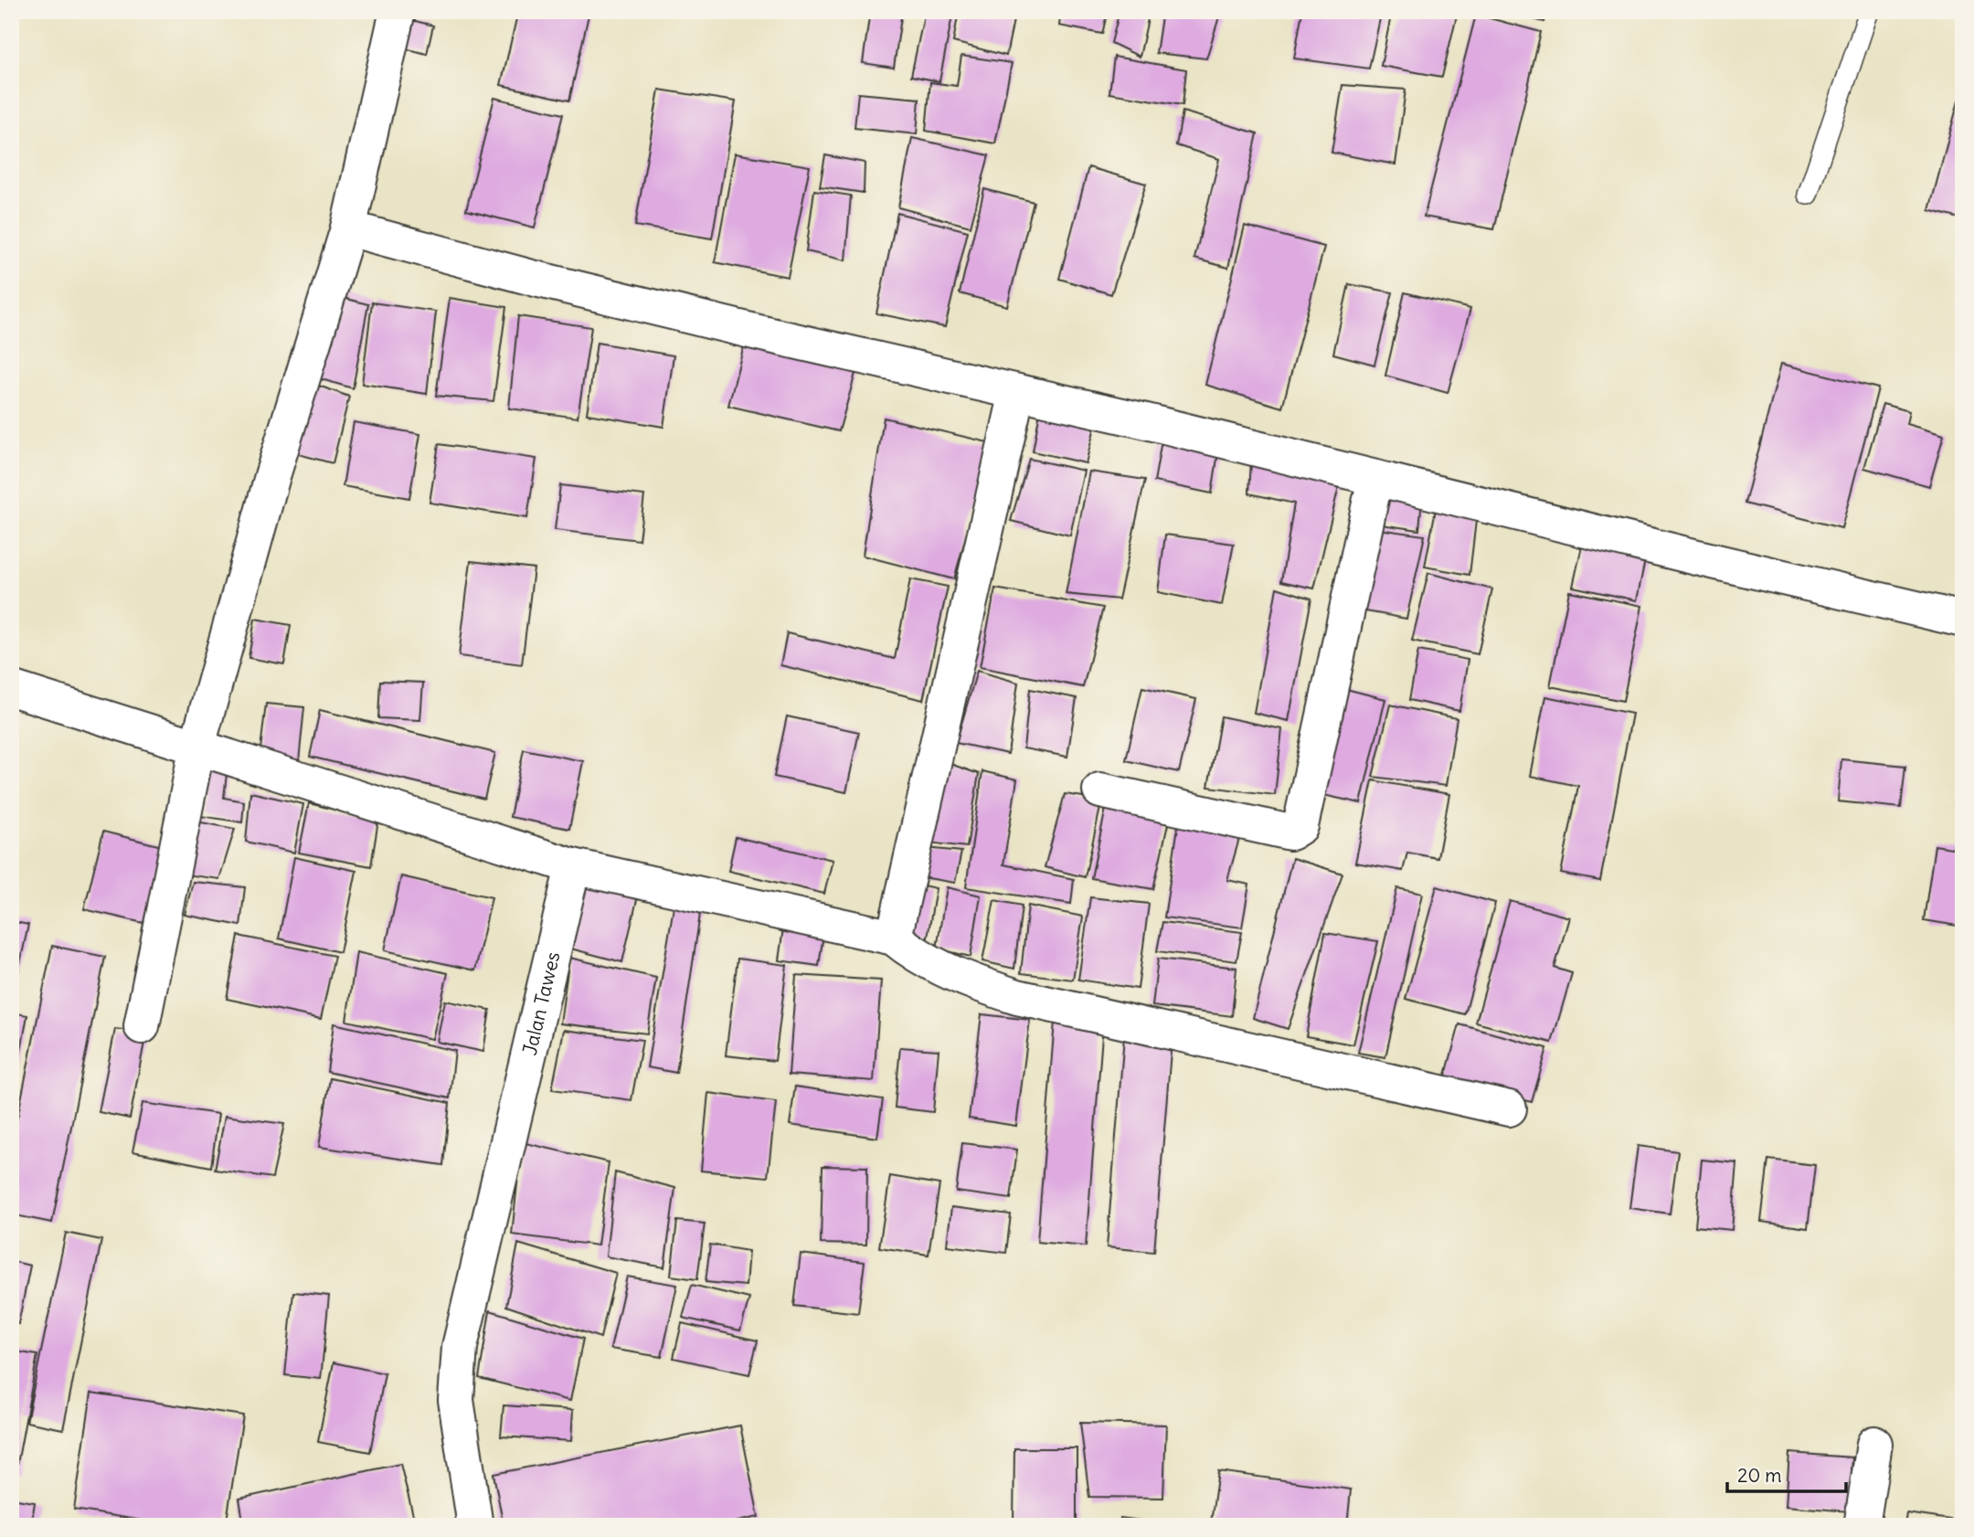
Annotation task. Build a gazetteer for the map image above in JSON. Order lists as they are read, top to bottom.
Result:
{
  "streets": {
    "street": ["Jalan Tawes"]
  },
  "scale_bar": "20 m"
}
